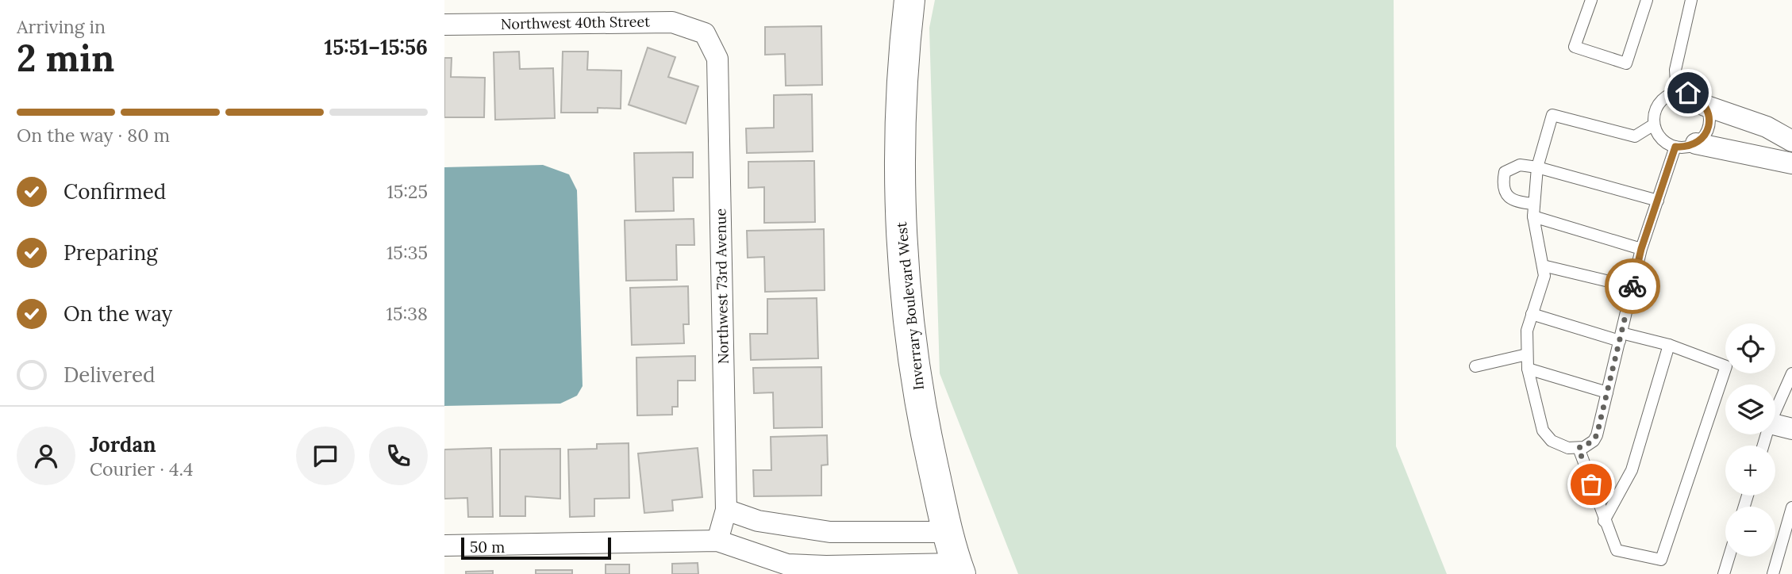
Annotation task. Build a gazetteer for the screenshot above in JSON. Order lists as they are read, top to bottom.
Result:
{
  "streets": {
    "street": ["Northwest 40th Street", "Northwest 73rd Avenue", "Inverrary Boulevard West"]
  },
  "crossings": [
    ["Northwest 40th Street", "Northwest 73rd Avenue"]
  ],
  "scale_bar": "50 m",
  "page": {
    "heading": ["2 min", "Arriving in", "15:51–15:56"],
    "panel": ["Jordan", "Courier · 4.4"],
    "bar": "On the way · 80 m",
    "list": [
      ["Confirmed", "15:25"],
      ["Preparing", "15:35"],
      ["On the way", "15:38"],
      "Delivered"
    ],
    "map_buttons": ["+", "−"],
    "scale": "50 m"
  }
}
